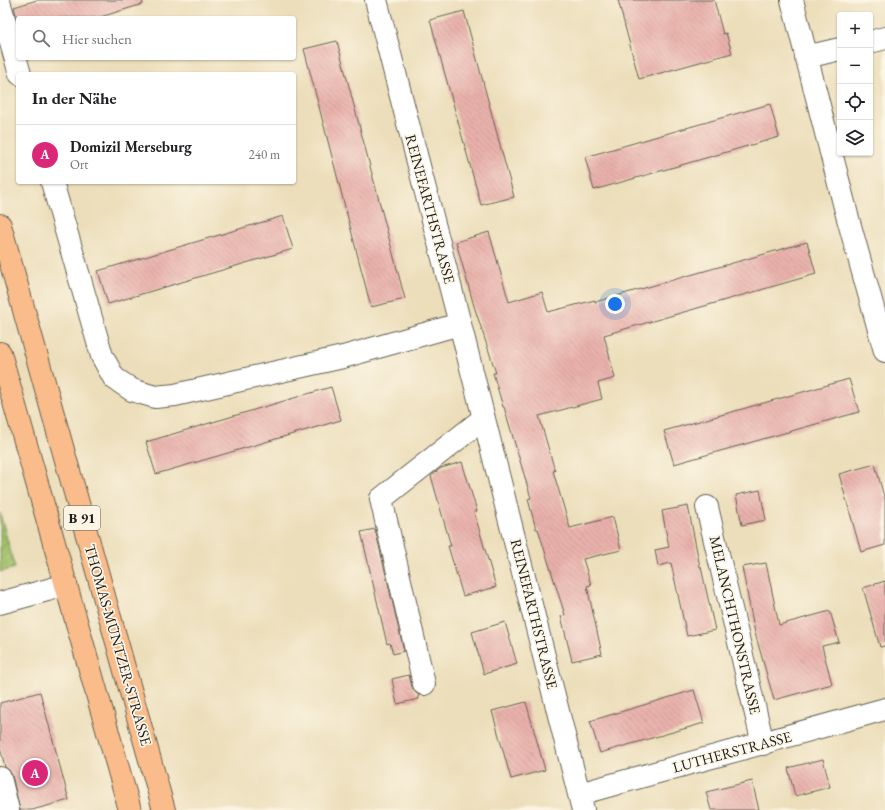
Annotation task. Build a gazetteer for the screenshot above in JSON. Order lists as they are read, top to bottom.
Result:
{
  "streets": {
    "main road": ["B 91", "THOMAS-MÜNTZER-STRASSE"],
    "street": ["REINEFARTHSTRASSE", "MELANCHTHONSTRASSE", "LUTHERSTRASSE"]
  },
  "crossings": [
    ["REINEFARTHSTRASSE", "LUTHERSTRASSE"],
    ["MELANCHTHONSTRASSE", "LUTHERSTRASSE"]
  ],
  "page": {
    "map_buttons": ["+", "−"],
    "search": "Hier suchen",
    "heading": "In der Nähe",
    "list": [
      {
        "mark": "A",
        "name": "Domizil Merseburg",
        "note": "Ort",
        "value": "240 m"
      }
    ],
    "pins": "A"
  }
}
